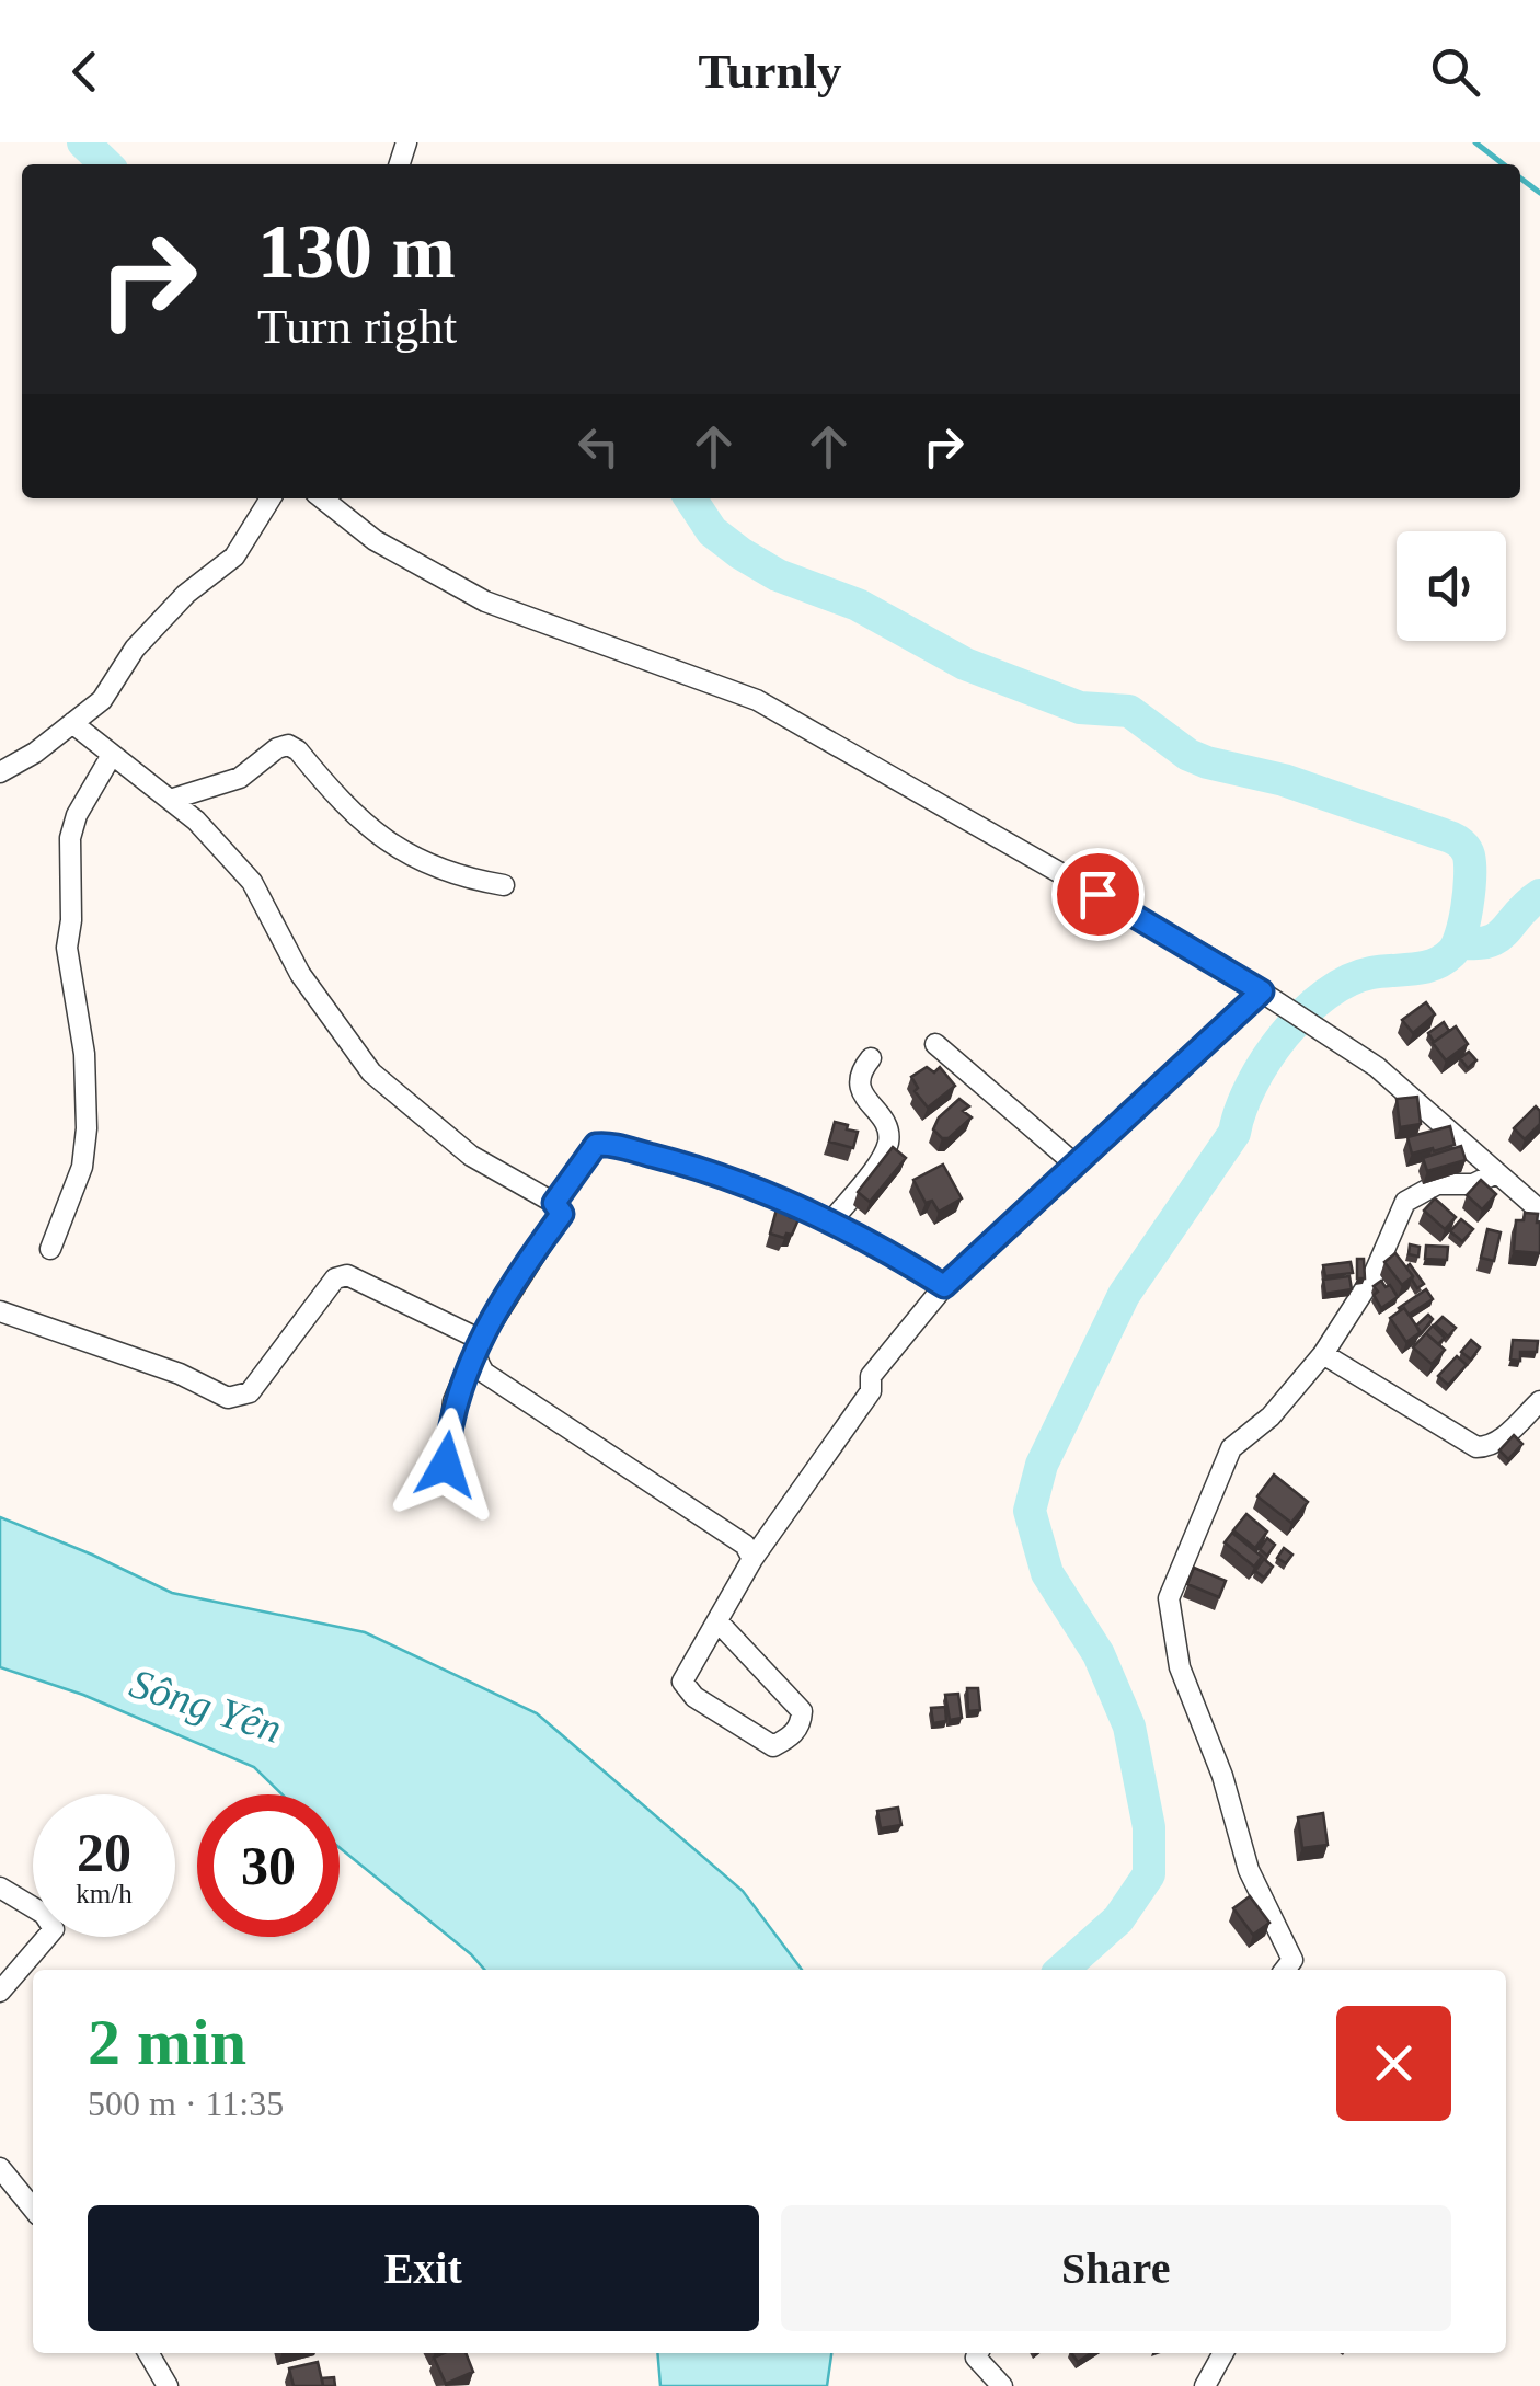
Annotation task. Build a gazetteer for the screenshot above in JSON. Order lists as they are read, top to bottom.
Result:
{
  "water": ["Sông Yên"],
  "page": {
    "header": "Turnly",
    "turn": ["130 m", "Turn right"],
    "speed": "20 km/h",
    "limit": "30",
    "heading": ["2 min", "500 m · 11:35"],
    "buttons": ["Exit", "Share"]
  }
}
